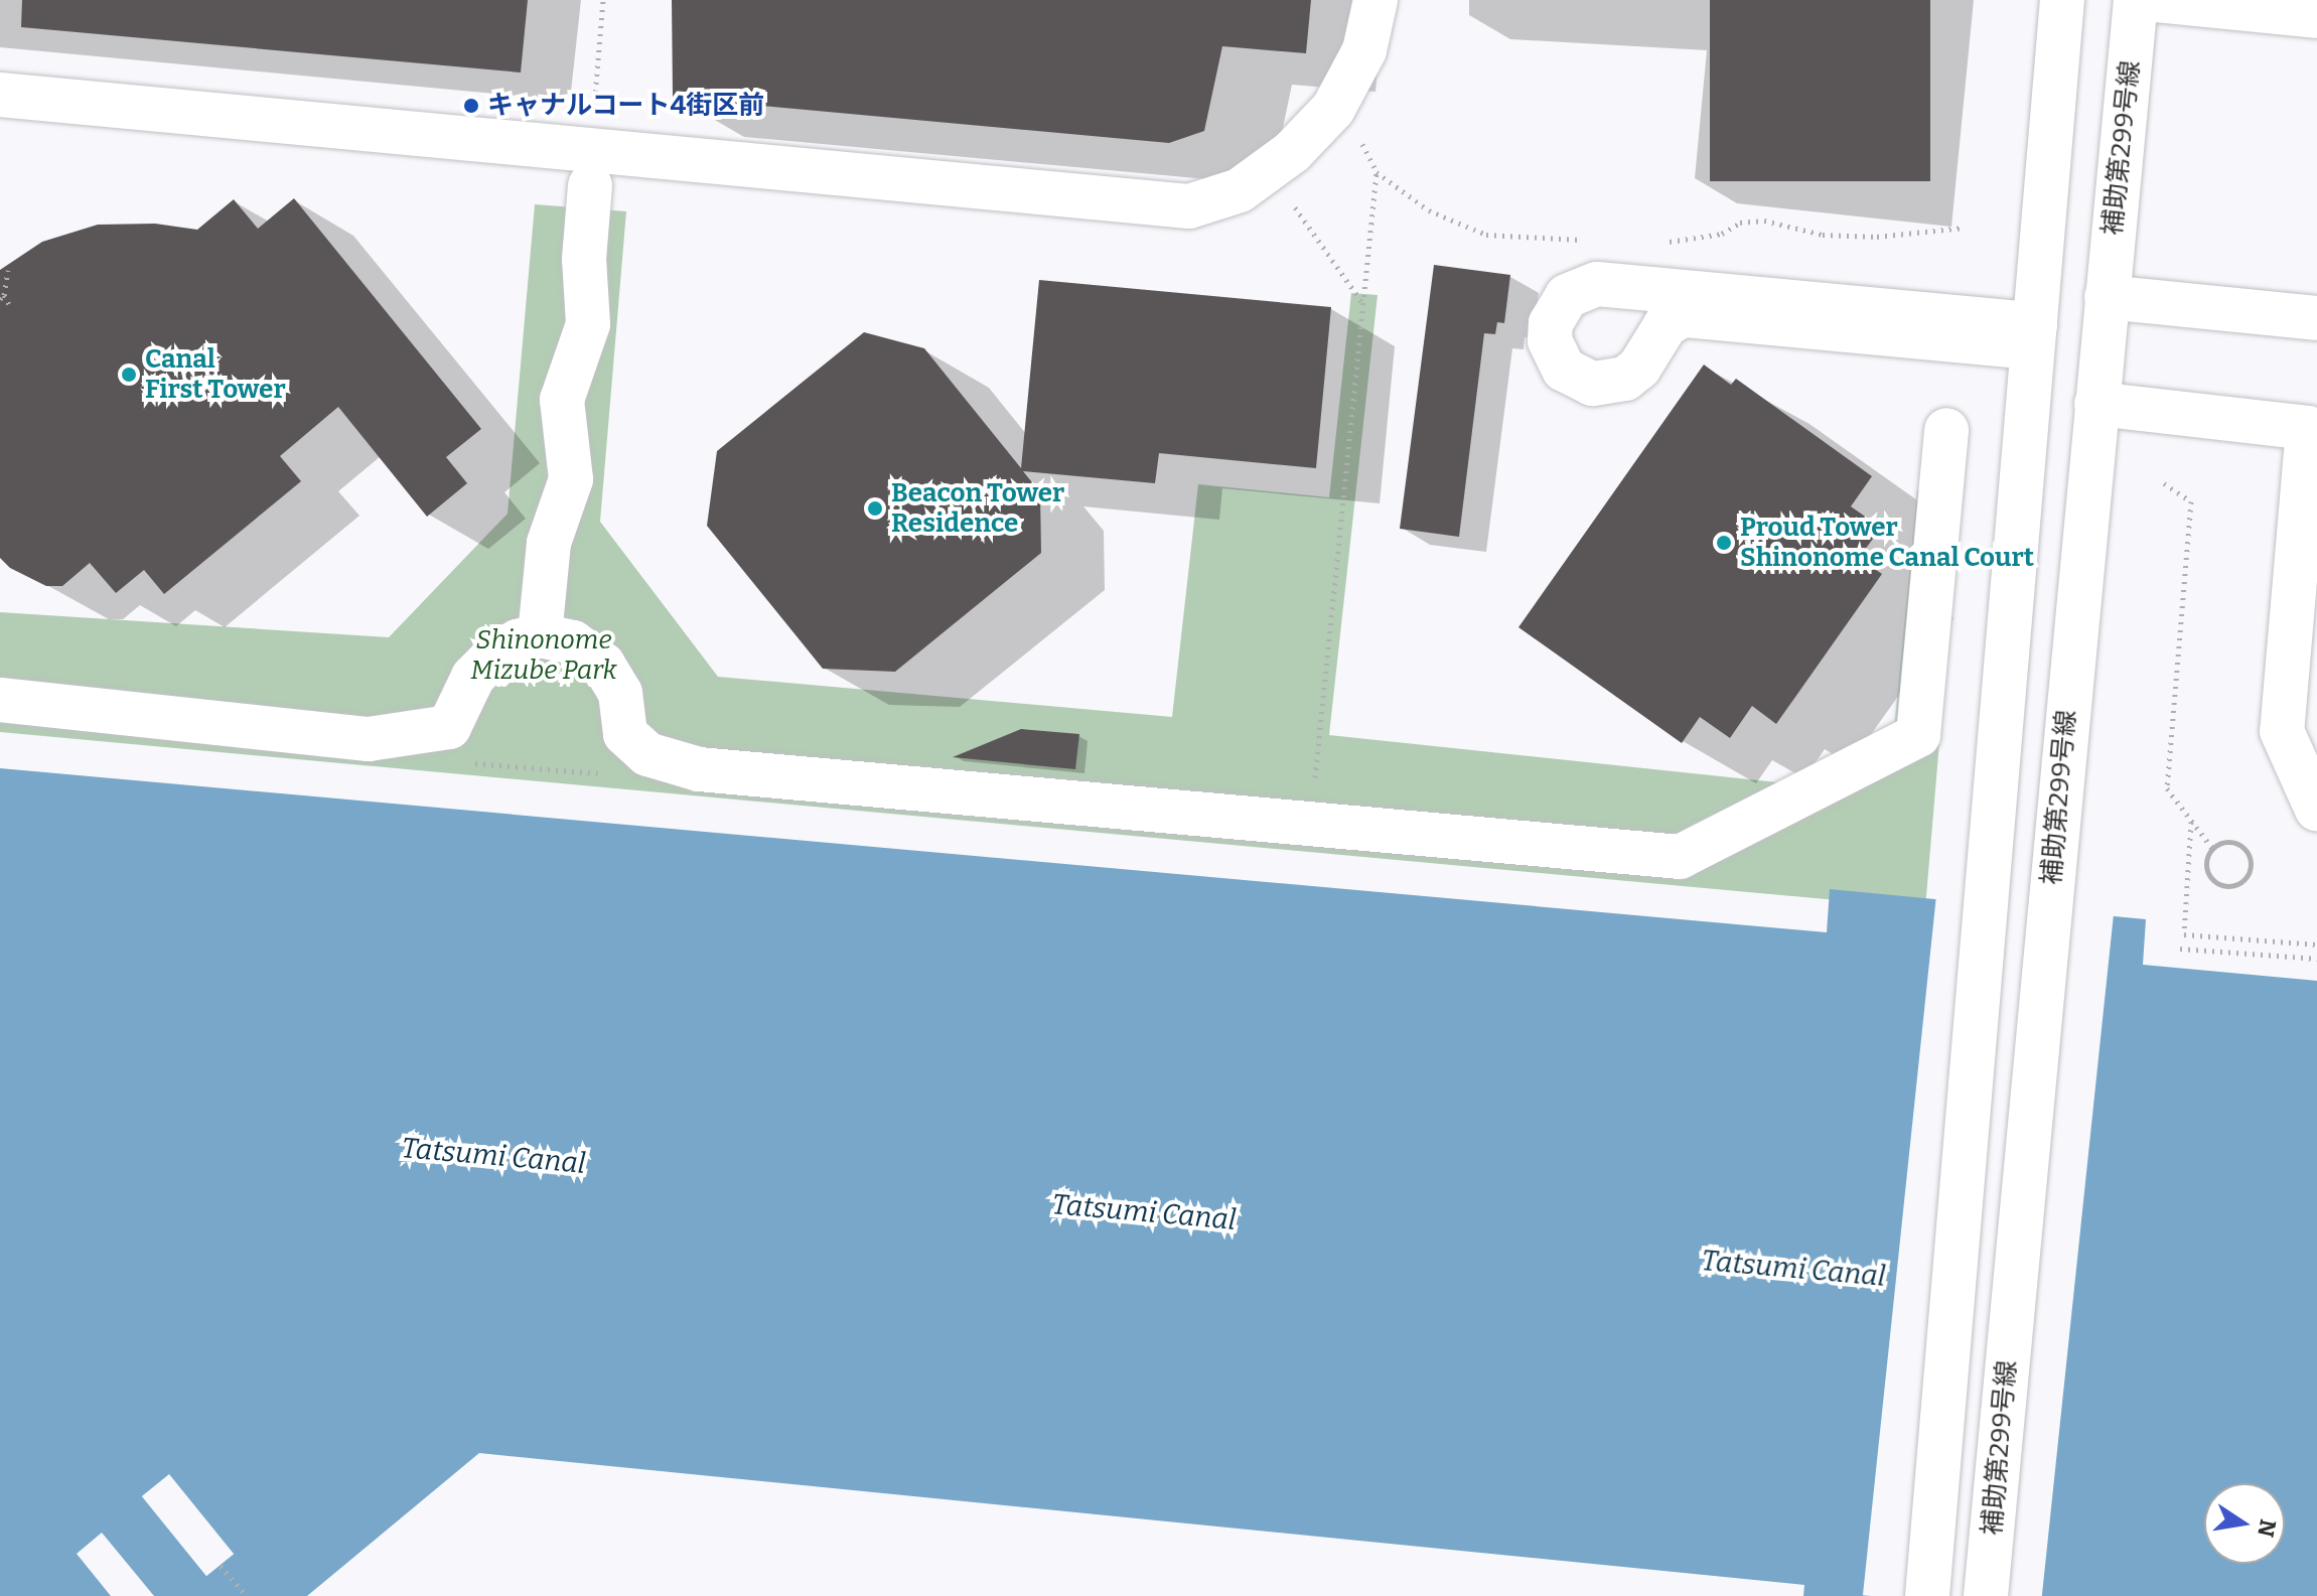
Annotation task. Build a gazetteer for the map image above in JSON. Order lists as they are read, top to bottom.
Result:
{
  "streets": {
    "street": ["補助第299号線"]
  },
  "water": ["Tatsumi Canal"],
  "parks": ["Shinonome Mizube Park"],
  "places": [
    "キャナルコート4街区前",
    "Canal First Tower",
    "Beacon Tower Residence",
    "Proud Tower Shinonome Canal Court"
  ],
  "north": "right"
}
